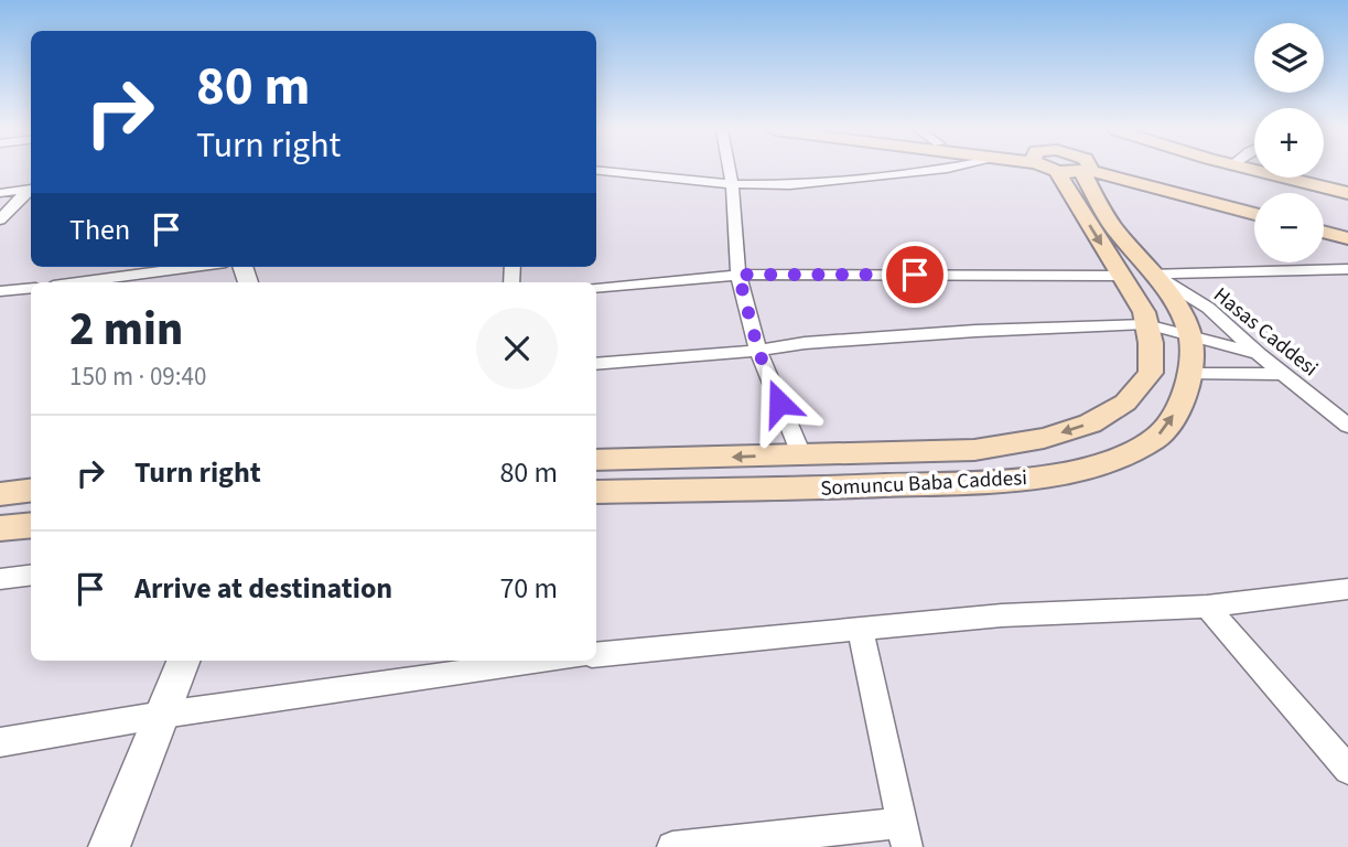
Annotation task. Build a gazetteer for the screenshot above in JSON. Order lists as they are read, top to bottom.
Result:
{
  "streets": {
    "main road": ["Somuncu Baba Caddesi"],
    "street": ["Hasas Caddesi"]
  },
  "page": {
    "map_buttons": ["+", "−"],
    "turn": ["80 m", "Turn right"],
    "then": "Then",
    "heading": ["2 min", "150 m · 09:40"],
    "list": [
      {
        "name": "Turn right",
        "value": "80 m"
      },
      {
        "name": "Arrive at destination",
        "value": "70 m"
      }
    ]
  }
}
